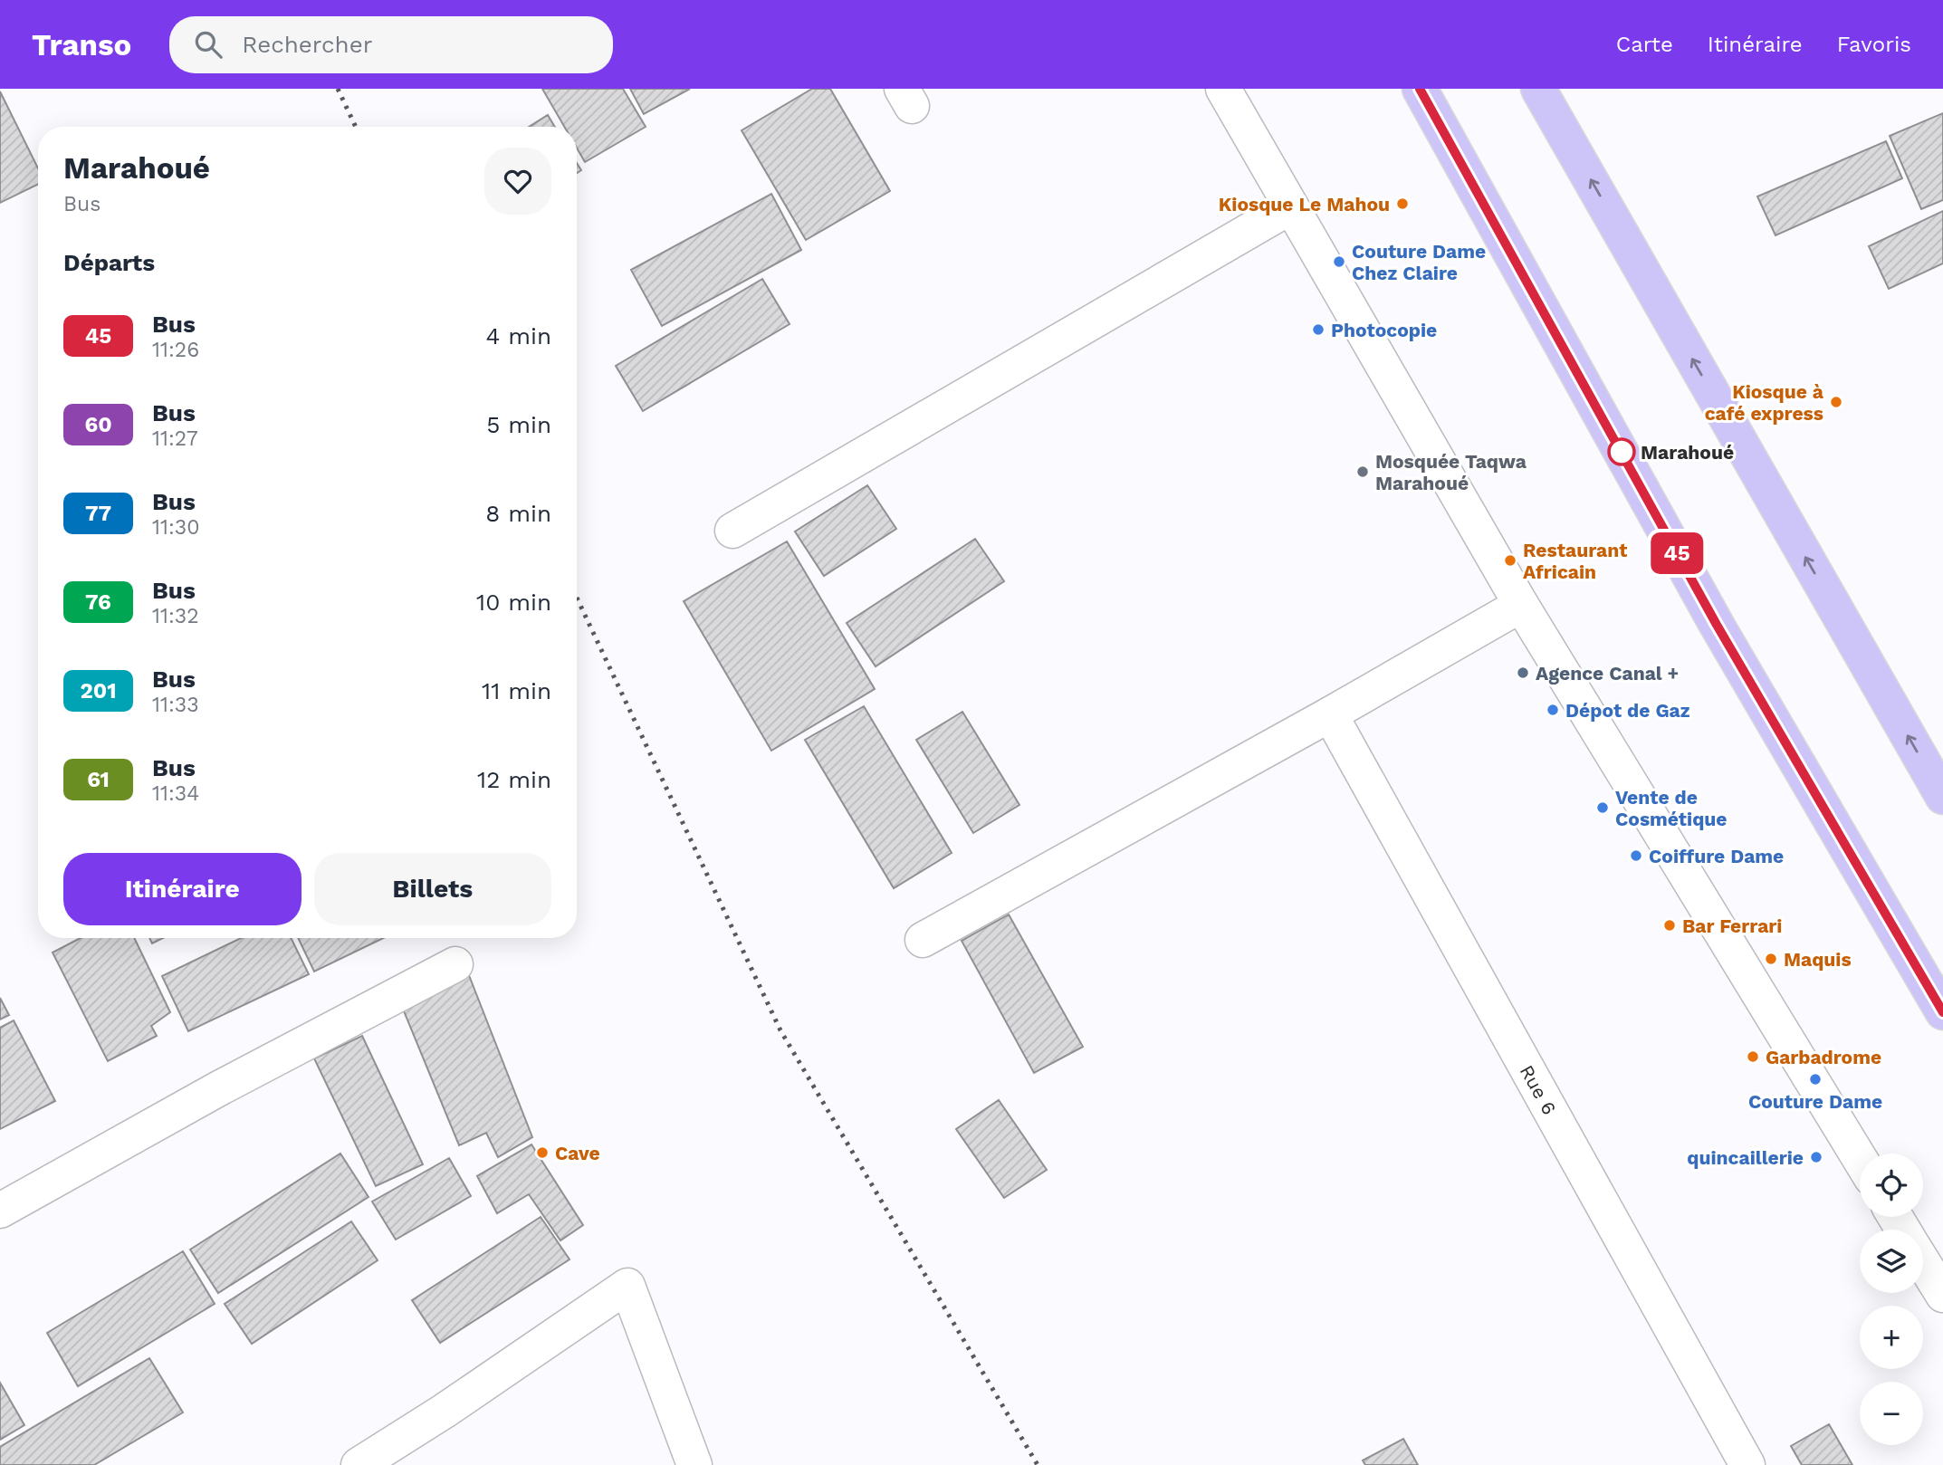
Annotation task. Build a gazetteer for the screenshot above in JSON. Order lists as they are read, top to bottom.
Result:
{
  "streets": {
    "street": ["Rue 6"]
  },
  "places": [
    "Kiosque Le Mahou",
    "Couture Dame Chez Claire",
    "Photocopie",
    "Kiosque à café express",
    "Marahoué",
    "Mosquée Taqwa Marahoué",
    "Restaurant Africain",
    "Agence Canal +",
    "Dépot de Gaz",
    "Vente de Cosmétique",
    "Coiffure Dame",
    "Bar Ferrari",
    "Maquis",
    "Garbadrome",
    "Couture Dame",
    "Cave",
    "quincaillerie"
  ],
  "lines": ["bus line 45"],
  "page": {
    "header": "Transo",
    "search": "Rechercher",
    "nav": ["Carte", "Itinéraire", "Favoris"],
    "on_map": "45",
    "heading": [
      ["Marahoué", "Bus"],
      "Départs"
    ],
    "list": [
      {
        "mark": "45",
        "name": "Bus",
        "note": "11:26",
        "value": "4 min"
      },
      {
        "mark": "60",
        "name": "Bus",
        "note": "11:27",
        "value": "5 min"
      },
      {
        "mark": "77",
        "name": "Bus",
        "note": "11:30",
        "value": "8 min"
      },
      {
        "mark": "76",
        "name": "Bus",
        "note": "11:32",
        "value": "10 min"
      },
      {
        "mark": "201",
        "name": "Bus",
        "note": "11:33",
        "value": "11 min"
      },
      {
        "mark": "61",
        "name": "Bus",
        "note": "11:34",
        "value": "12 min"
      }
    ],
    "buttons": ["Itinéraire", "Billets"],
    "map_buttons": ["+", "−"]
  }
}
